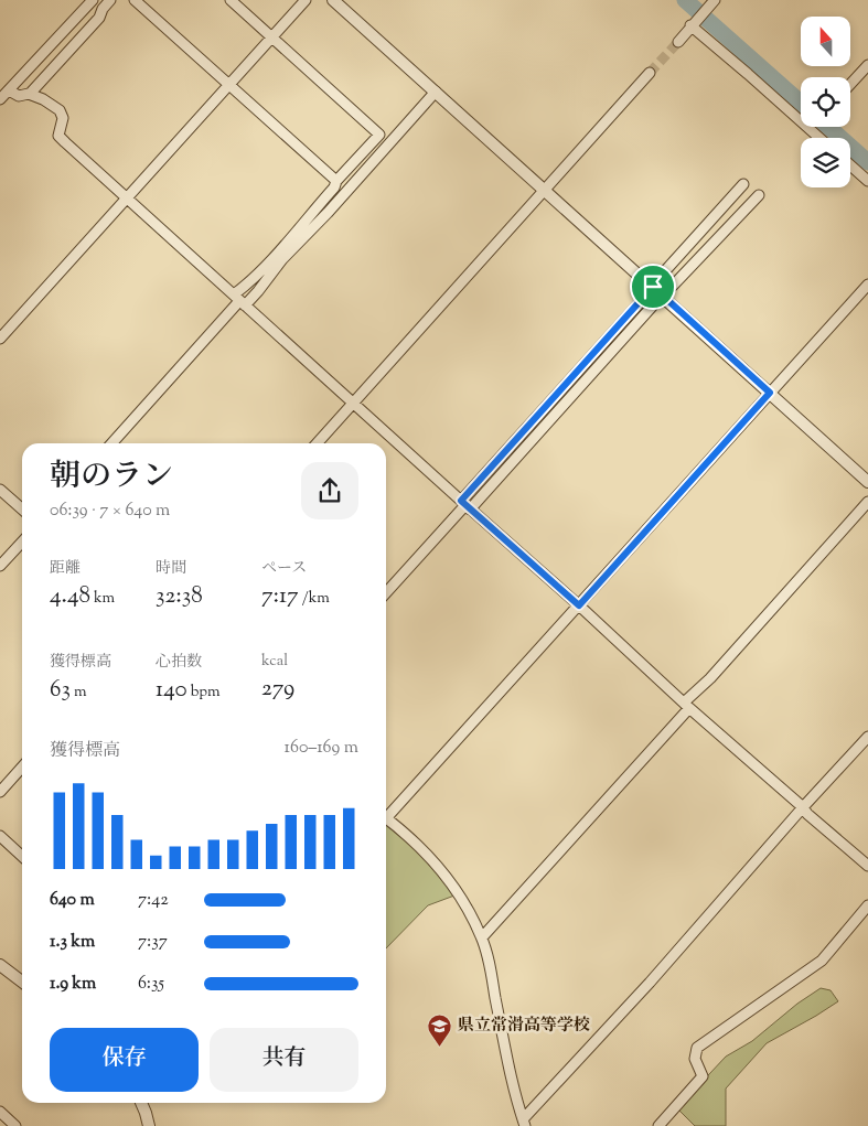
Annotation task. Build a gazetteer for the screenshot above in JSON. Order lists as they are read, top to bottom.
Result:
{
  "places": {
    "school or university": ["県立常滑高等学校"]
  },
  "north": "top",
  "page": {
    "heading": ["朝のラン", "06:39 · 7 × 640 m"],
    "stats": [
      ["距離", "4.48 km"],
      ["時間", "32:38"],
      ["ペース", "7:17 /km"],
      ["獲得標高", "63 m"],
      ["心拍数", "140 bpm"],
      ["kcal", "279"]
    ],
    "chart": ["獲得標高", "160–169 m"],
    "list": [
      {
        "name": "640 m",
        "note": "7:42"
      },
      {
        "name": "1.3 km",
        "note": "7:37"
      },
      {
        "name": "1.9 km",
        "note": "6:35"
      }
    ],
    "buttons": ["保存", "共有"]
  }
}
